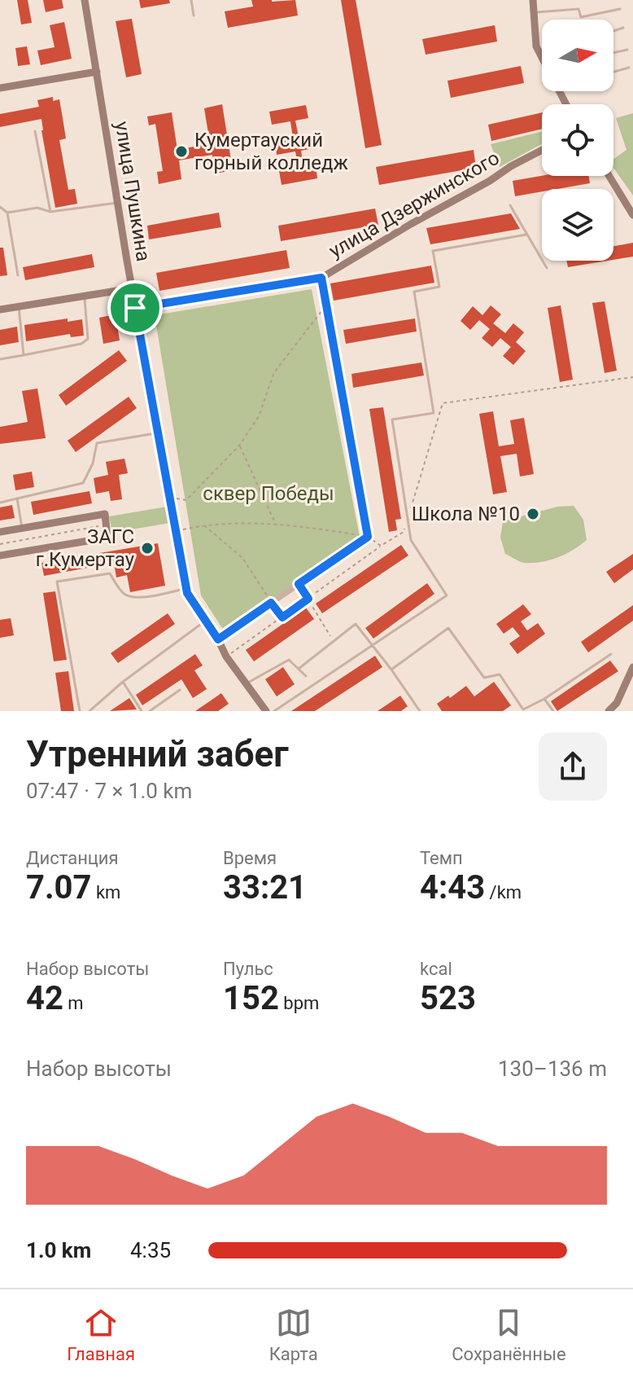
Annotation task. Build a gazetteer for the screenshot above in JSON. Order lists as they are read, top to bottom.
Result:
{
  "streets": {
    "main road": ["улица Пушкина", "улица Дзержинского"]
  },
  "crossings": [
    ["улица Пушкина", "улица Дзержинского"]
  ],
  "parks": ["сквер Победы"],
  "places": ["Кумертауский горный колледж", "Школа №10", "ЗАГС г.Кумертау"],
  "north": "right",
  "page": {
    "heading": ["Утренний забег", "07:47 · 7 × 1.0 km"],
    "stats": [
      ["Дистанция", "7.07 km"],
      ["Время", "33:21"],
      ["Темп", "4:43 /km"],
      ["Набор высоты", "42 m"],
      ["Пульс", "152 bpm"],
      ["kcal", "523"]
    ],
    "chart": ["Набор высоты", "130–136 m"],
    "list": [
      {
        "name": "1.0 km",
        "note": "4:35"
      }
    ],
    "tabs": ["Главная", "Карта", "Сохранённые"]
  }
}
